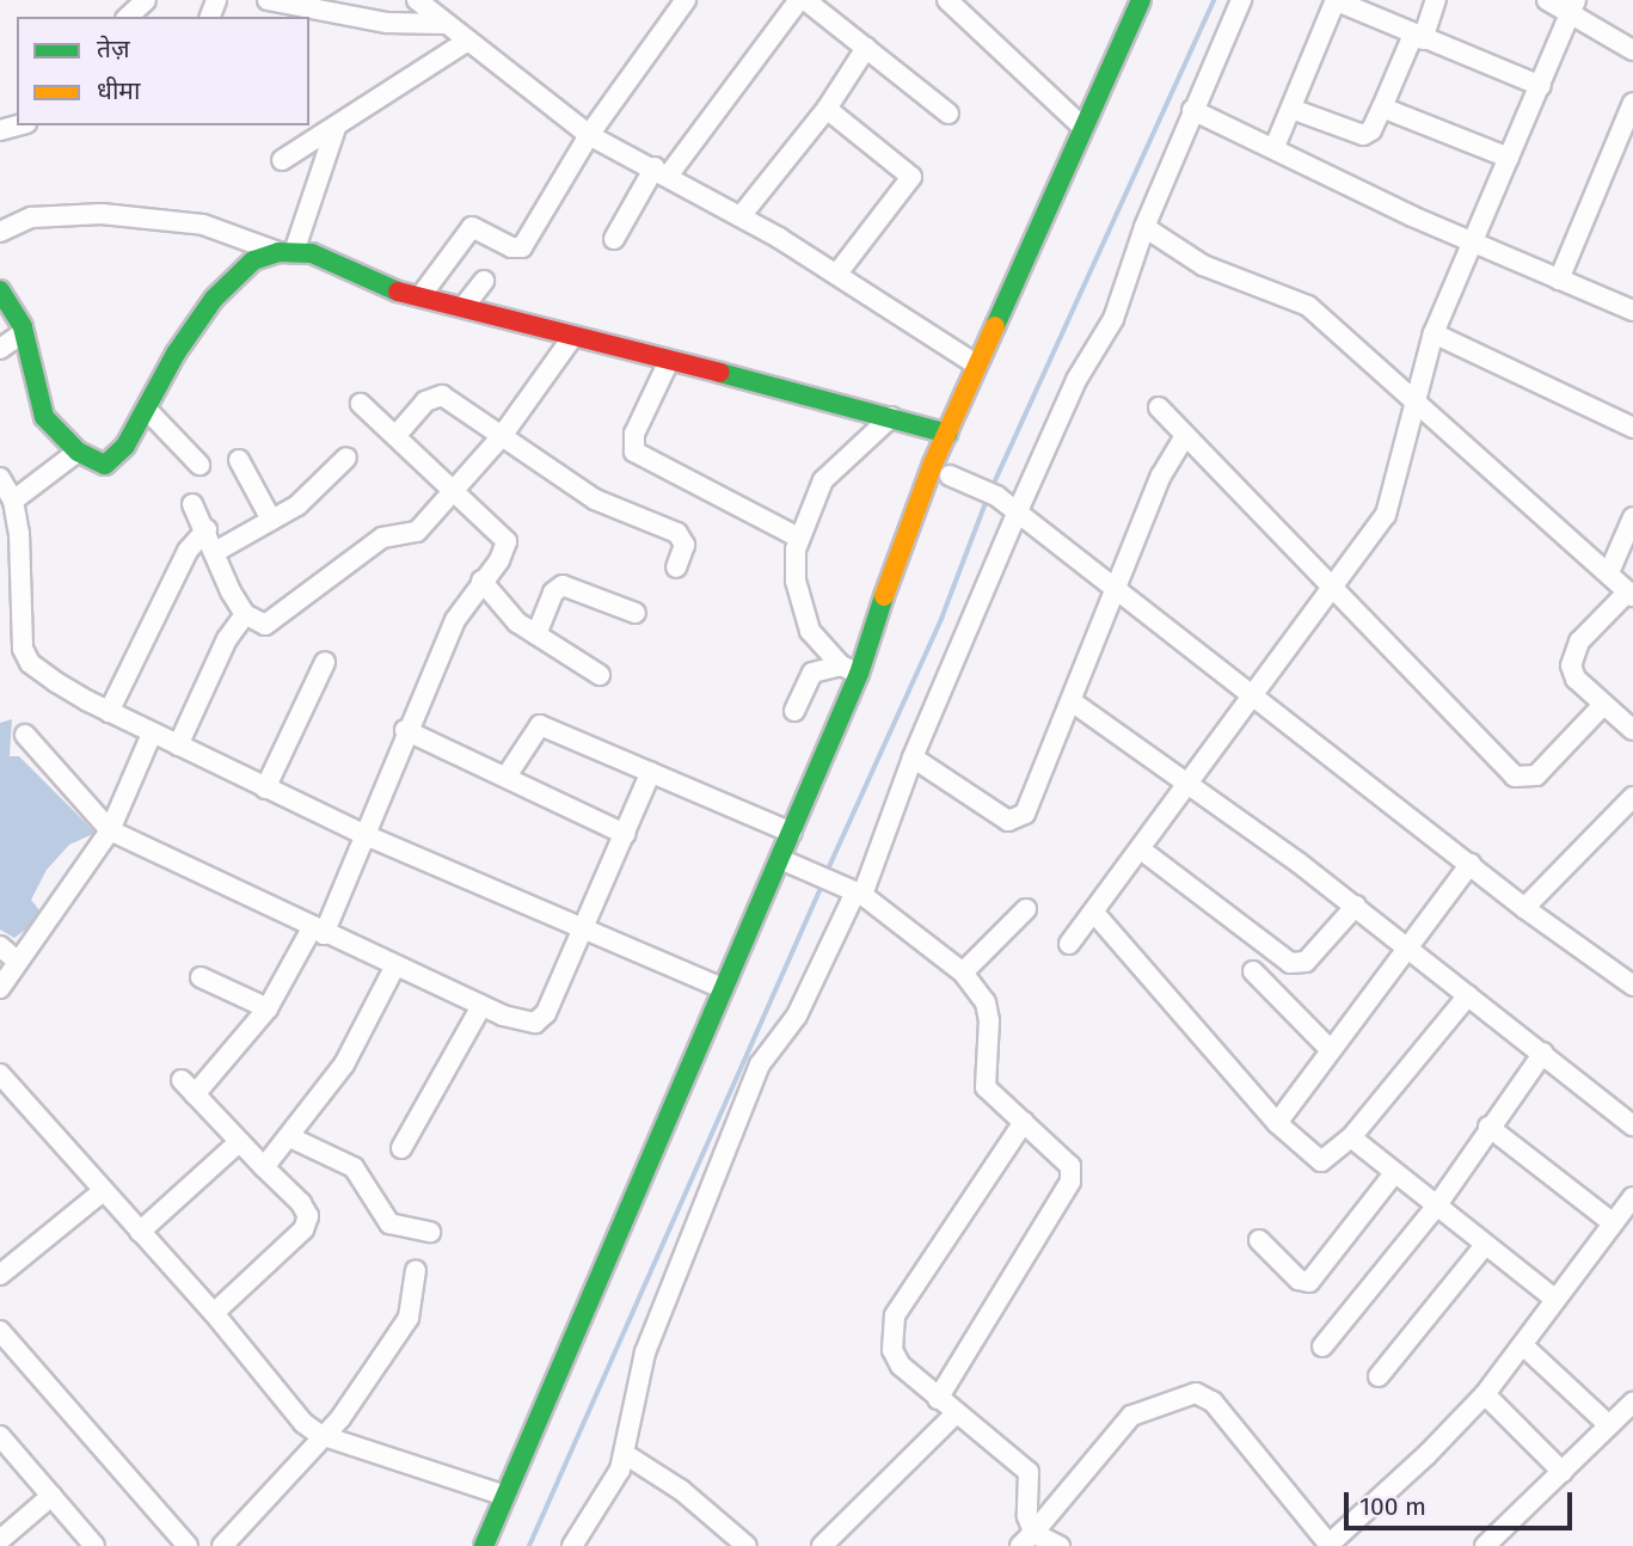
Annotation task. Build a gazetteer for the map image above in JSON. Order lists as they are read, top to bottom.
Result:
{
  "legend": ["तेज़", "धीमा"],
  "scale_bar": "100 m"
}
